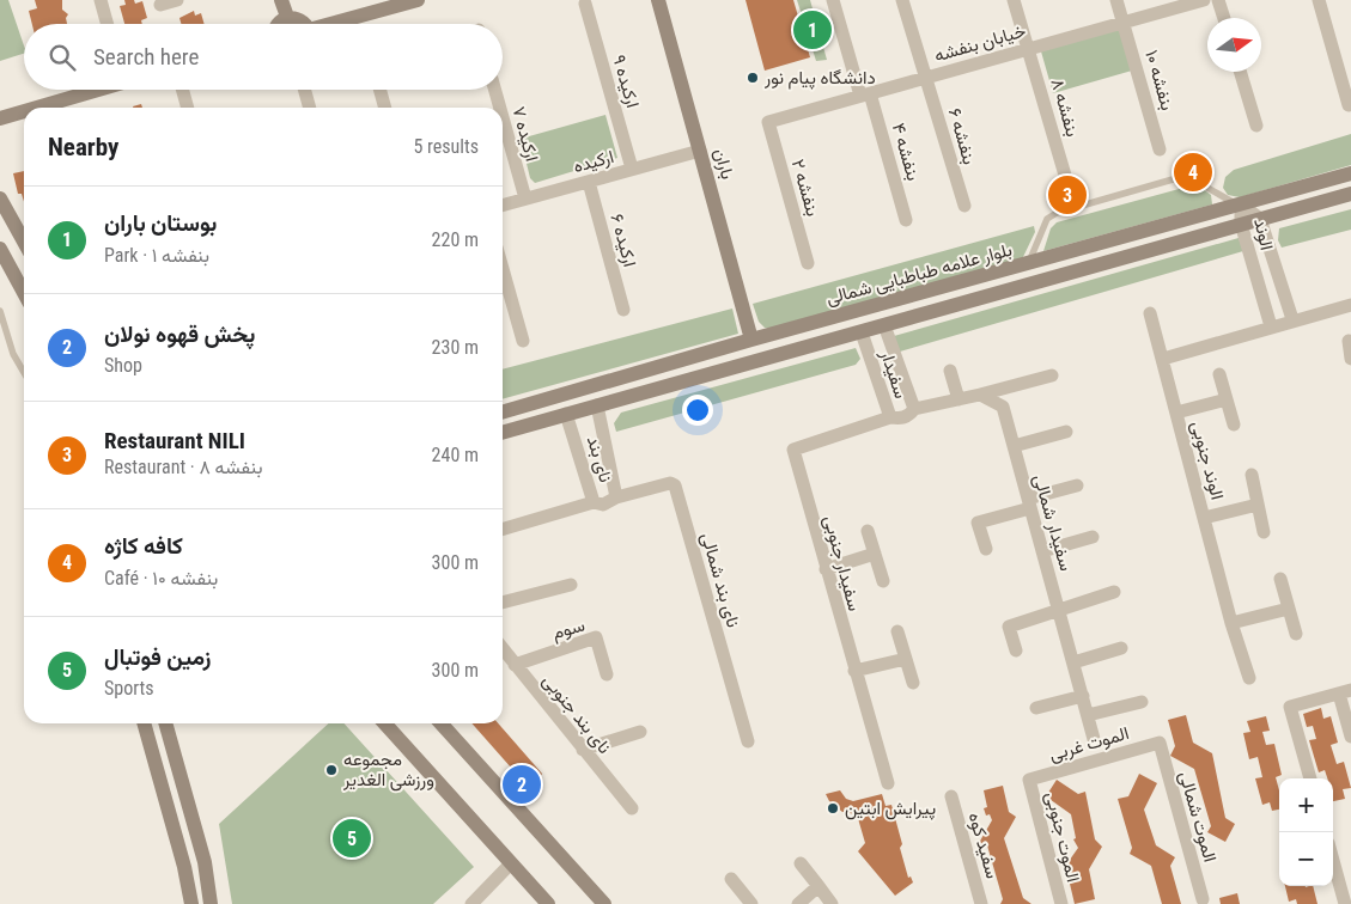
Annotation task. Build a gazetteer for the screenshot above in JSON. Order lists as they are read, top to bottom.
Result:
{
  "streets": {
    "main road": ["باران", "بلوار علامه طباطبایی شمالی"],
    "street": [
      "خیابان بنفشه",
      "بنفشه ۱۰",
      "ارکیده ۹",
      "بنفشه ۸",
      "ارکیده ۷",
      "بنفشه ۶",
      "بنفشه ۴",
      "ارکیده",
      "بنفشه ۲",
      "الوند",
      "ارکیده ۶",
      "سفیدار",
      "نای بند",
      "الوند جنوبی",
      "سفیدار شمالی",
      "سفیدار جنوبی",
      "نای بند شمالی",
      "سوم",
      "نای بند جنوبی",
      "الموت غربی",
      "الموت شمالی",
      "الموت جنوبی",
      "سفید کوه"
    ]
  },
  "crossings": [
    ["خیابان بنفشه", "بنفشه ۱۰"],
    ["خیابان بنفشه", "بنفشه ۸"],
    ["خیابان بنفشه", "بنفشه ۶"],
    ["خیابان بنفشه", "بنفشه ۴"],
    ["خیابان بنفشه", "بنفشه ۲"],
    ["ارکیده ۹", "ارکیده"],
    ["ارکیده ۷", "ارکیده"],
    ["ارکیده", "باران"],
    ["ارکیده", "ارکیده ۶"],
    ["باران", "بلوار علامه طباطبایی شمالی"],
    ["الوند", "بلوار علامه طباطبایی شمالی"],
    ["سفیدار", "سفیدار جنوبی"],
    ["نای بند", "نای بند شمالی"],
    ["سوم", "نای بند جنوبی"],
    ["الموت غربی", "الموت شمالی"],
    ["الموت غربی", "الموت جنوبی"]
  ],
  "places": ["دانشگاه پیام نور", "مجموعه ورزشی الغدیر", "پیرایش ابتین"],
  "north": "right",
  "page": {
    "pins": [
      "1",
      "4",
      "3",
      "2",
      "5"
    ],
    "search": "Search here",
    "heading": ["Nearby", "5 results"],
    "list": [
      {
        "mark": "1",
        "name": "بوستان باران",
        "note": "Park · بنفشه ۱",
        "value": "220 m"
      },
      {
        "mark": "2",
        "name": "پخش قهوه نولان",
        "note": "Shop",
        "value": "230 m"
      },
      {
        "mark": "3",
        "name": "Restaurant NILI",
        "note": "Restaurant · بنفشه ۸",
        "value": "240 m"
      },
      {
        "mark": "4",
        "name": "کافه کاژه",
        "note": "Café · بنفشه ۱۰",
        "value": "300 m"
      },
      {
        "mark": "5",
        "name": "زمین فوتبال",
        "note": "Sports",
        "value": "300 m"
      }
    ],
    "map_buttons": ["+", "−"]
  }
}
